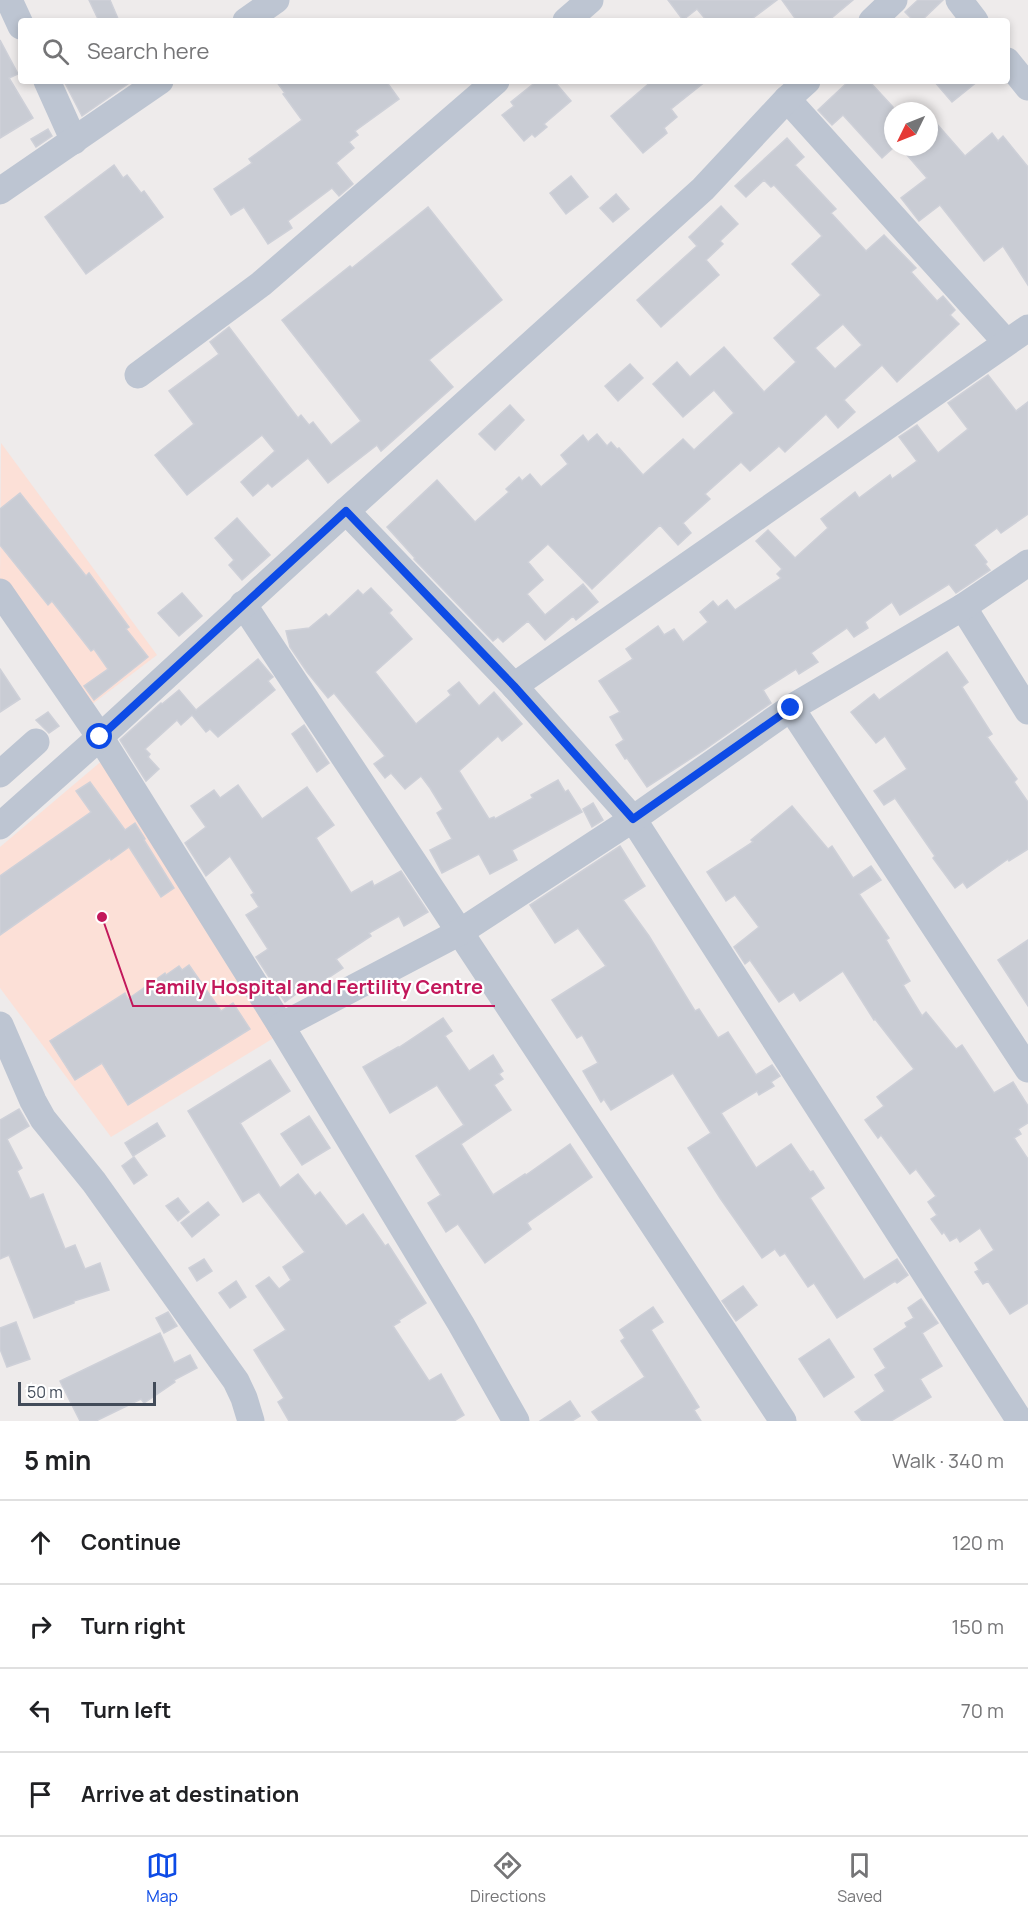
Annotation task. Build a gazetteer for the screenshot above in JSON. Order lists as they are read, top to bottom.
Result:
{
  "places": ["Family Hospital and Fertility Centre"],
  "scale_bar": "50 m",
  "north": "bottom left",
  "page": {
    "search": "Search here",
    "scale": "50 m",
    "heading": ["5 min", "Walk · 340 m"],
    "list": [
      ["Continue", "120 m"],
      ["Turn right", "150 m"],
      ["Turn left", "70 m"],
      "Arrive at destination"
    ],
    "nav": ["Map", "Directions", "Saved"]
  }
}
